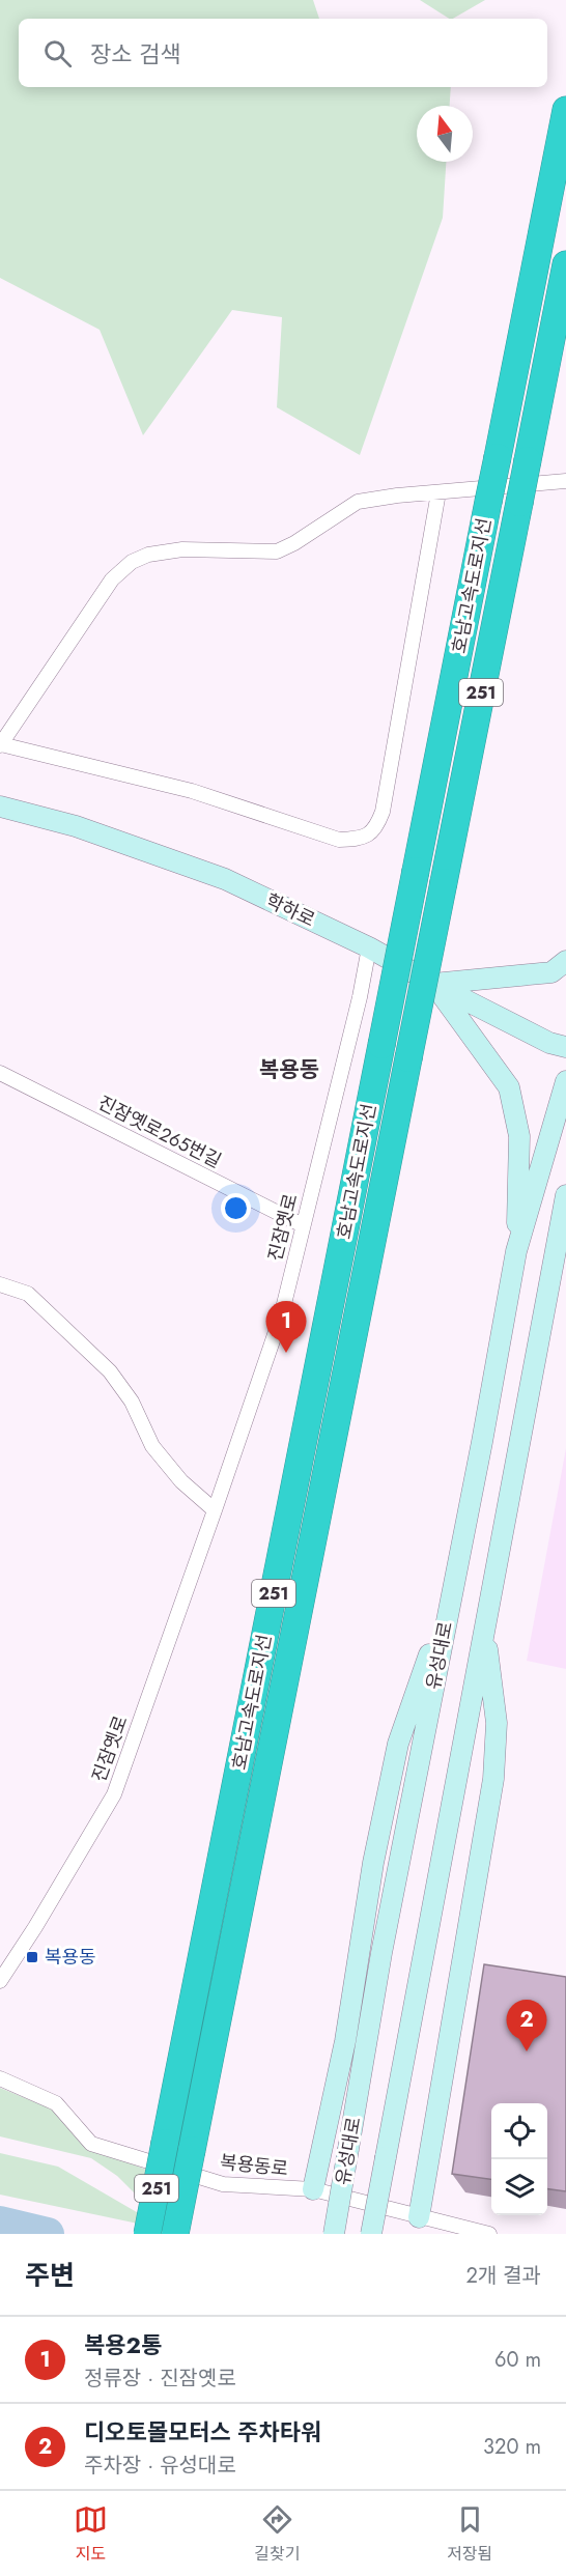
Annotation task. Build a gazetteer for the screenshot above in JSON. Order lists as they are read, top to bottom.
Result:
{
  "streets": {
    "highway": ["호남고속도로지선", "251"],
    "street": [
      "학하로",
      "진잠옛로265번길",
      "진잠옛로",
      "유성대로",
      "복용동로"
    ]
  },
  "crossings": [
    ["학하로", "진잠옛로"],
    ["진잠옛로265번길", "진잠옛로"]
  ],
  "districts": ["복용동"],
  "places": {
    "transit": ["복용동"]
  },
  "north": "top",
  "page": {
    "search": "장소 검색",
    "pins": ["1", "2"],
    "heading": ["주변", "2개 결과"],
    "list": [
      {
        "mark": "1",
        "name": "복용2통",
        "note": "정류장 · 진잠옛로",
        "value": "60 m"
      },
      {
        "mark": "2",
        "name": "디오토몰모터스 주차타워",
        "note": "주차장 · 유성대로",
        "value": "320 m"
      }
    ],
    "nav": ["지도", "길찾기", "저장됨"]
  }
}
